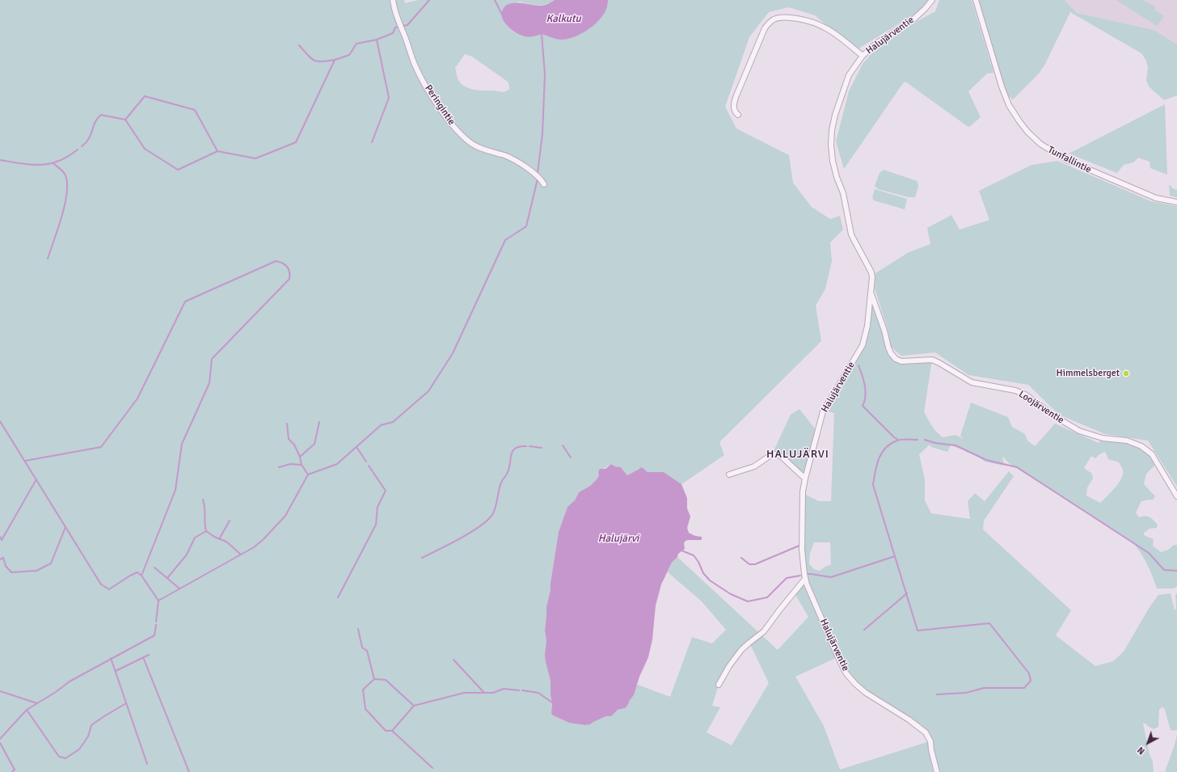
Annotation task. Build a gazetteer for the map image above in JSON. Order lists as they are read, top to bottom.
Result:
{
  "streets": {
    "street": [
      "Halujärventie",
      "Peringintie",
      "Tunfallintie",
      "Loojärventie"
    ]
  },
  "crossings": [
    ["Halujärventie", "Loojärventie"]
  ],
  "districts": ["HALUJÄRVI"],
  "water": ["Kalkutu", "Halujärvi"],
  "places": ["Himmelsberget"],
  "north": "bottom left"
}
